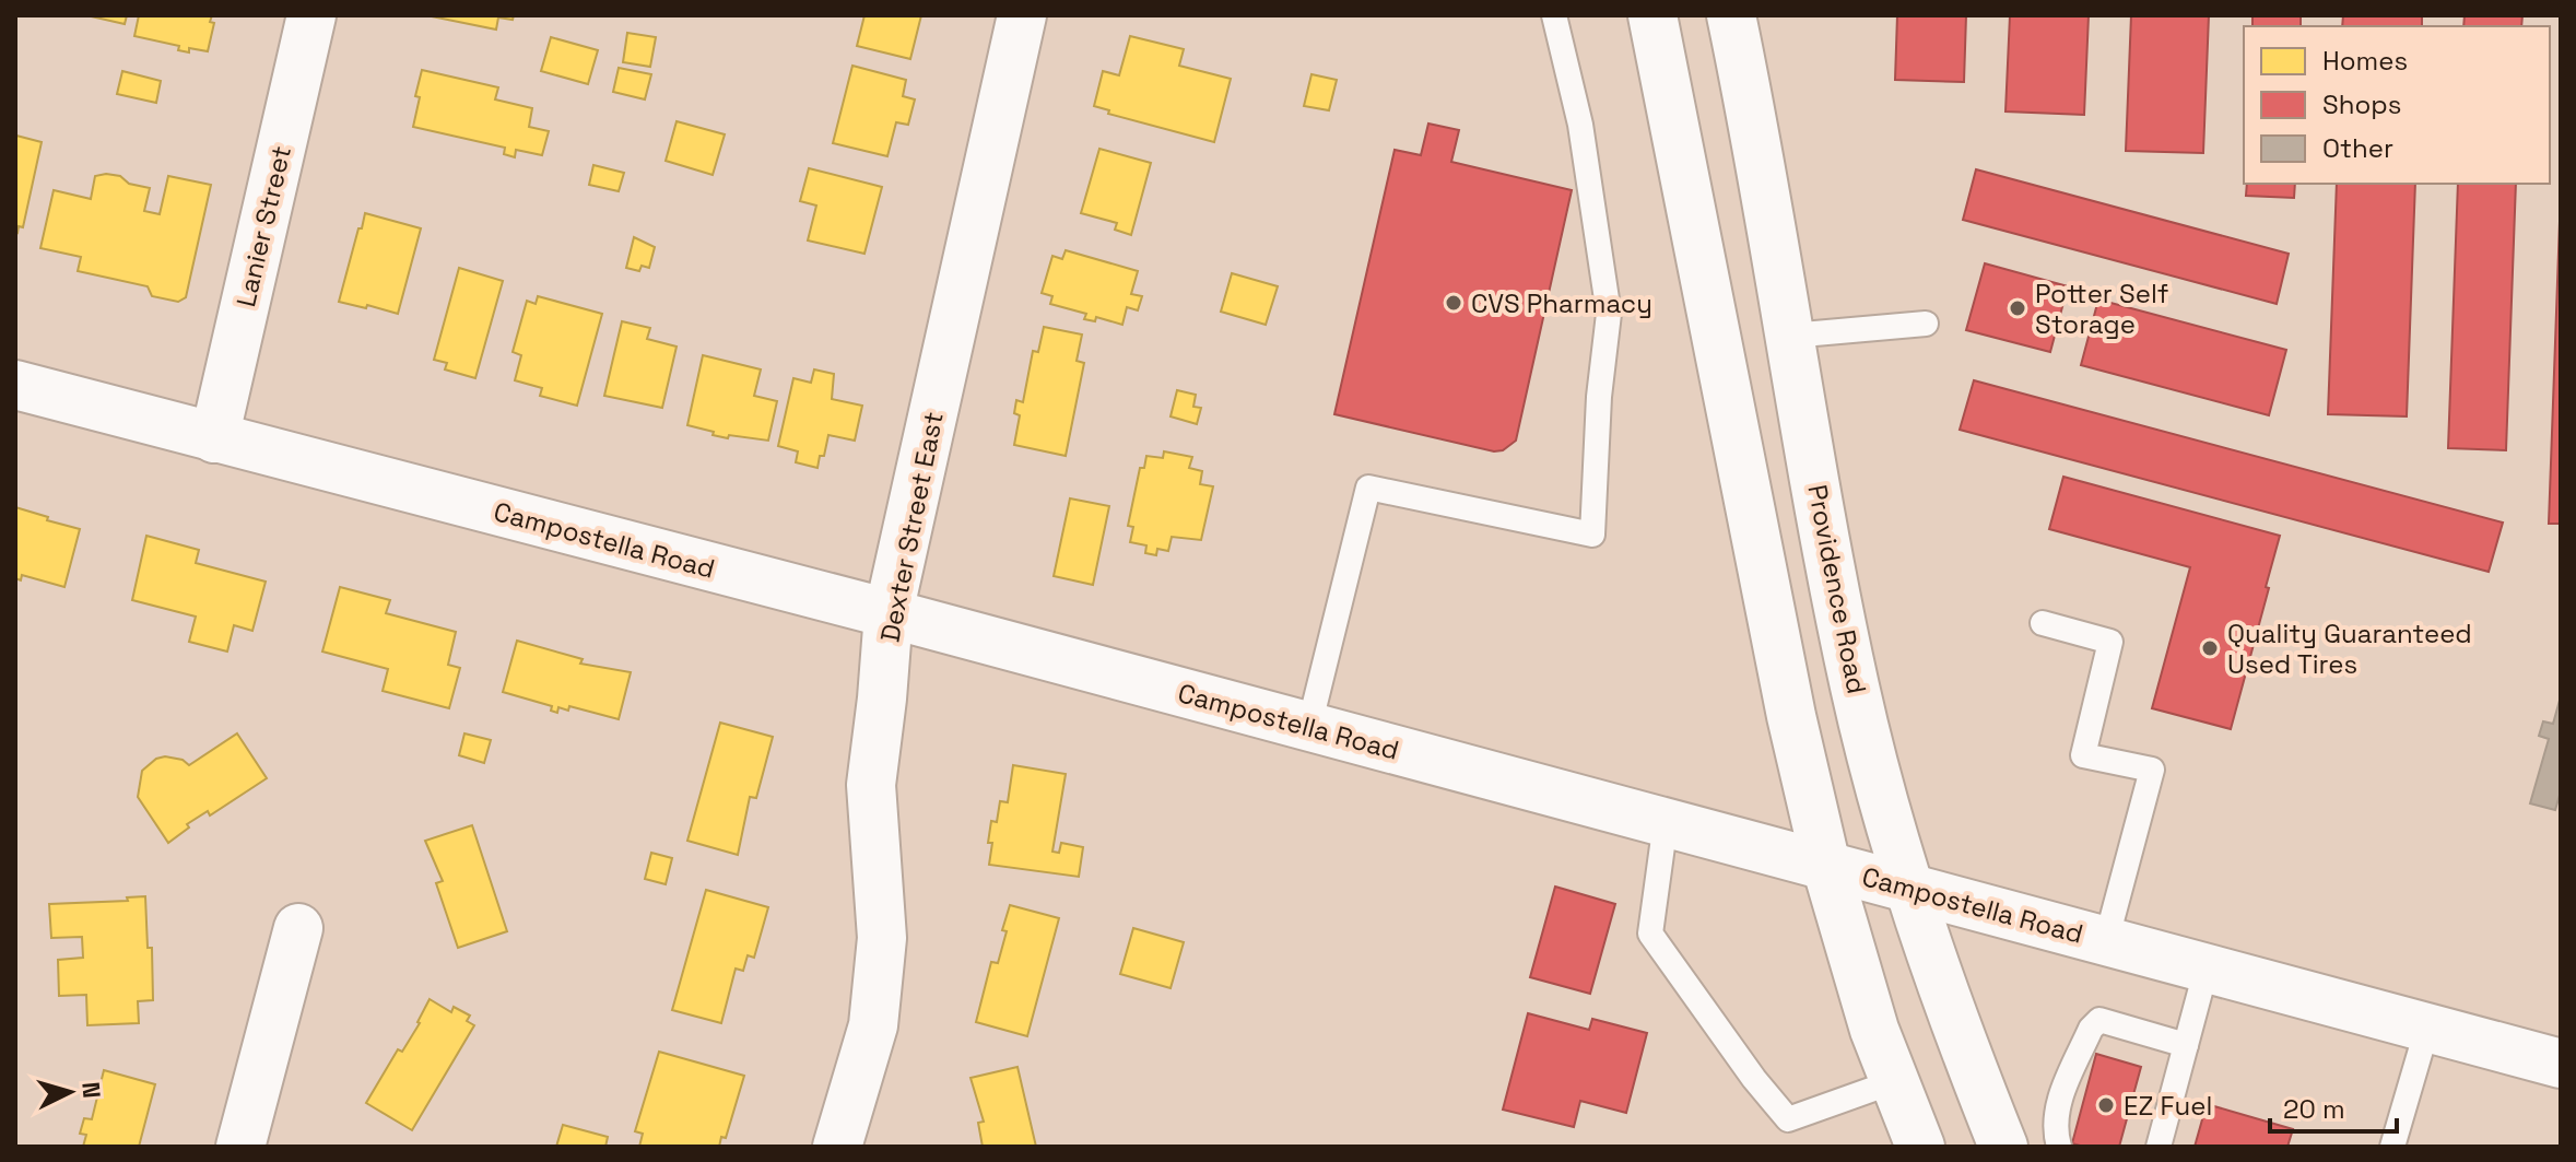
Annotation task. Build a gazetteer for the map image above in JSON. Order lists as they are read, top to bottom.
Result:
{
  "streets": {
    "main road": [
      "Lanier Street",
      "Dexter Street East",
      "Campostella Road",
      "Providence Road"
    ]
  },
  "crossings": [
    ["Lanier Street", "Campostella Road"],
    ["Dexter Street East", "Campostella Road"],
    ["Campostella Road", "Providence Road"]
  ],
  "places": [
    "CVS Pharmacy",
    "Potter Self Storage",
    "Quality Guaranteed Used Tires",
    "EZ Fuel"
  ],
  "legend": ["Homes", "Shops", "Other"],
  "scale_bar": "20 m",
  "north": "right"
}
